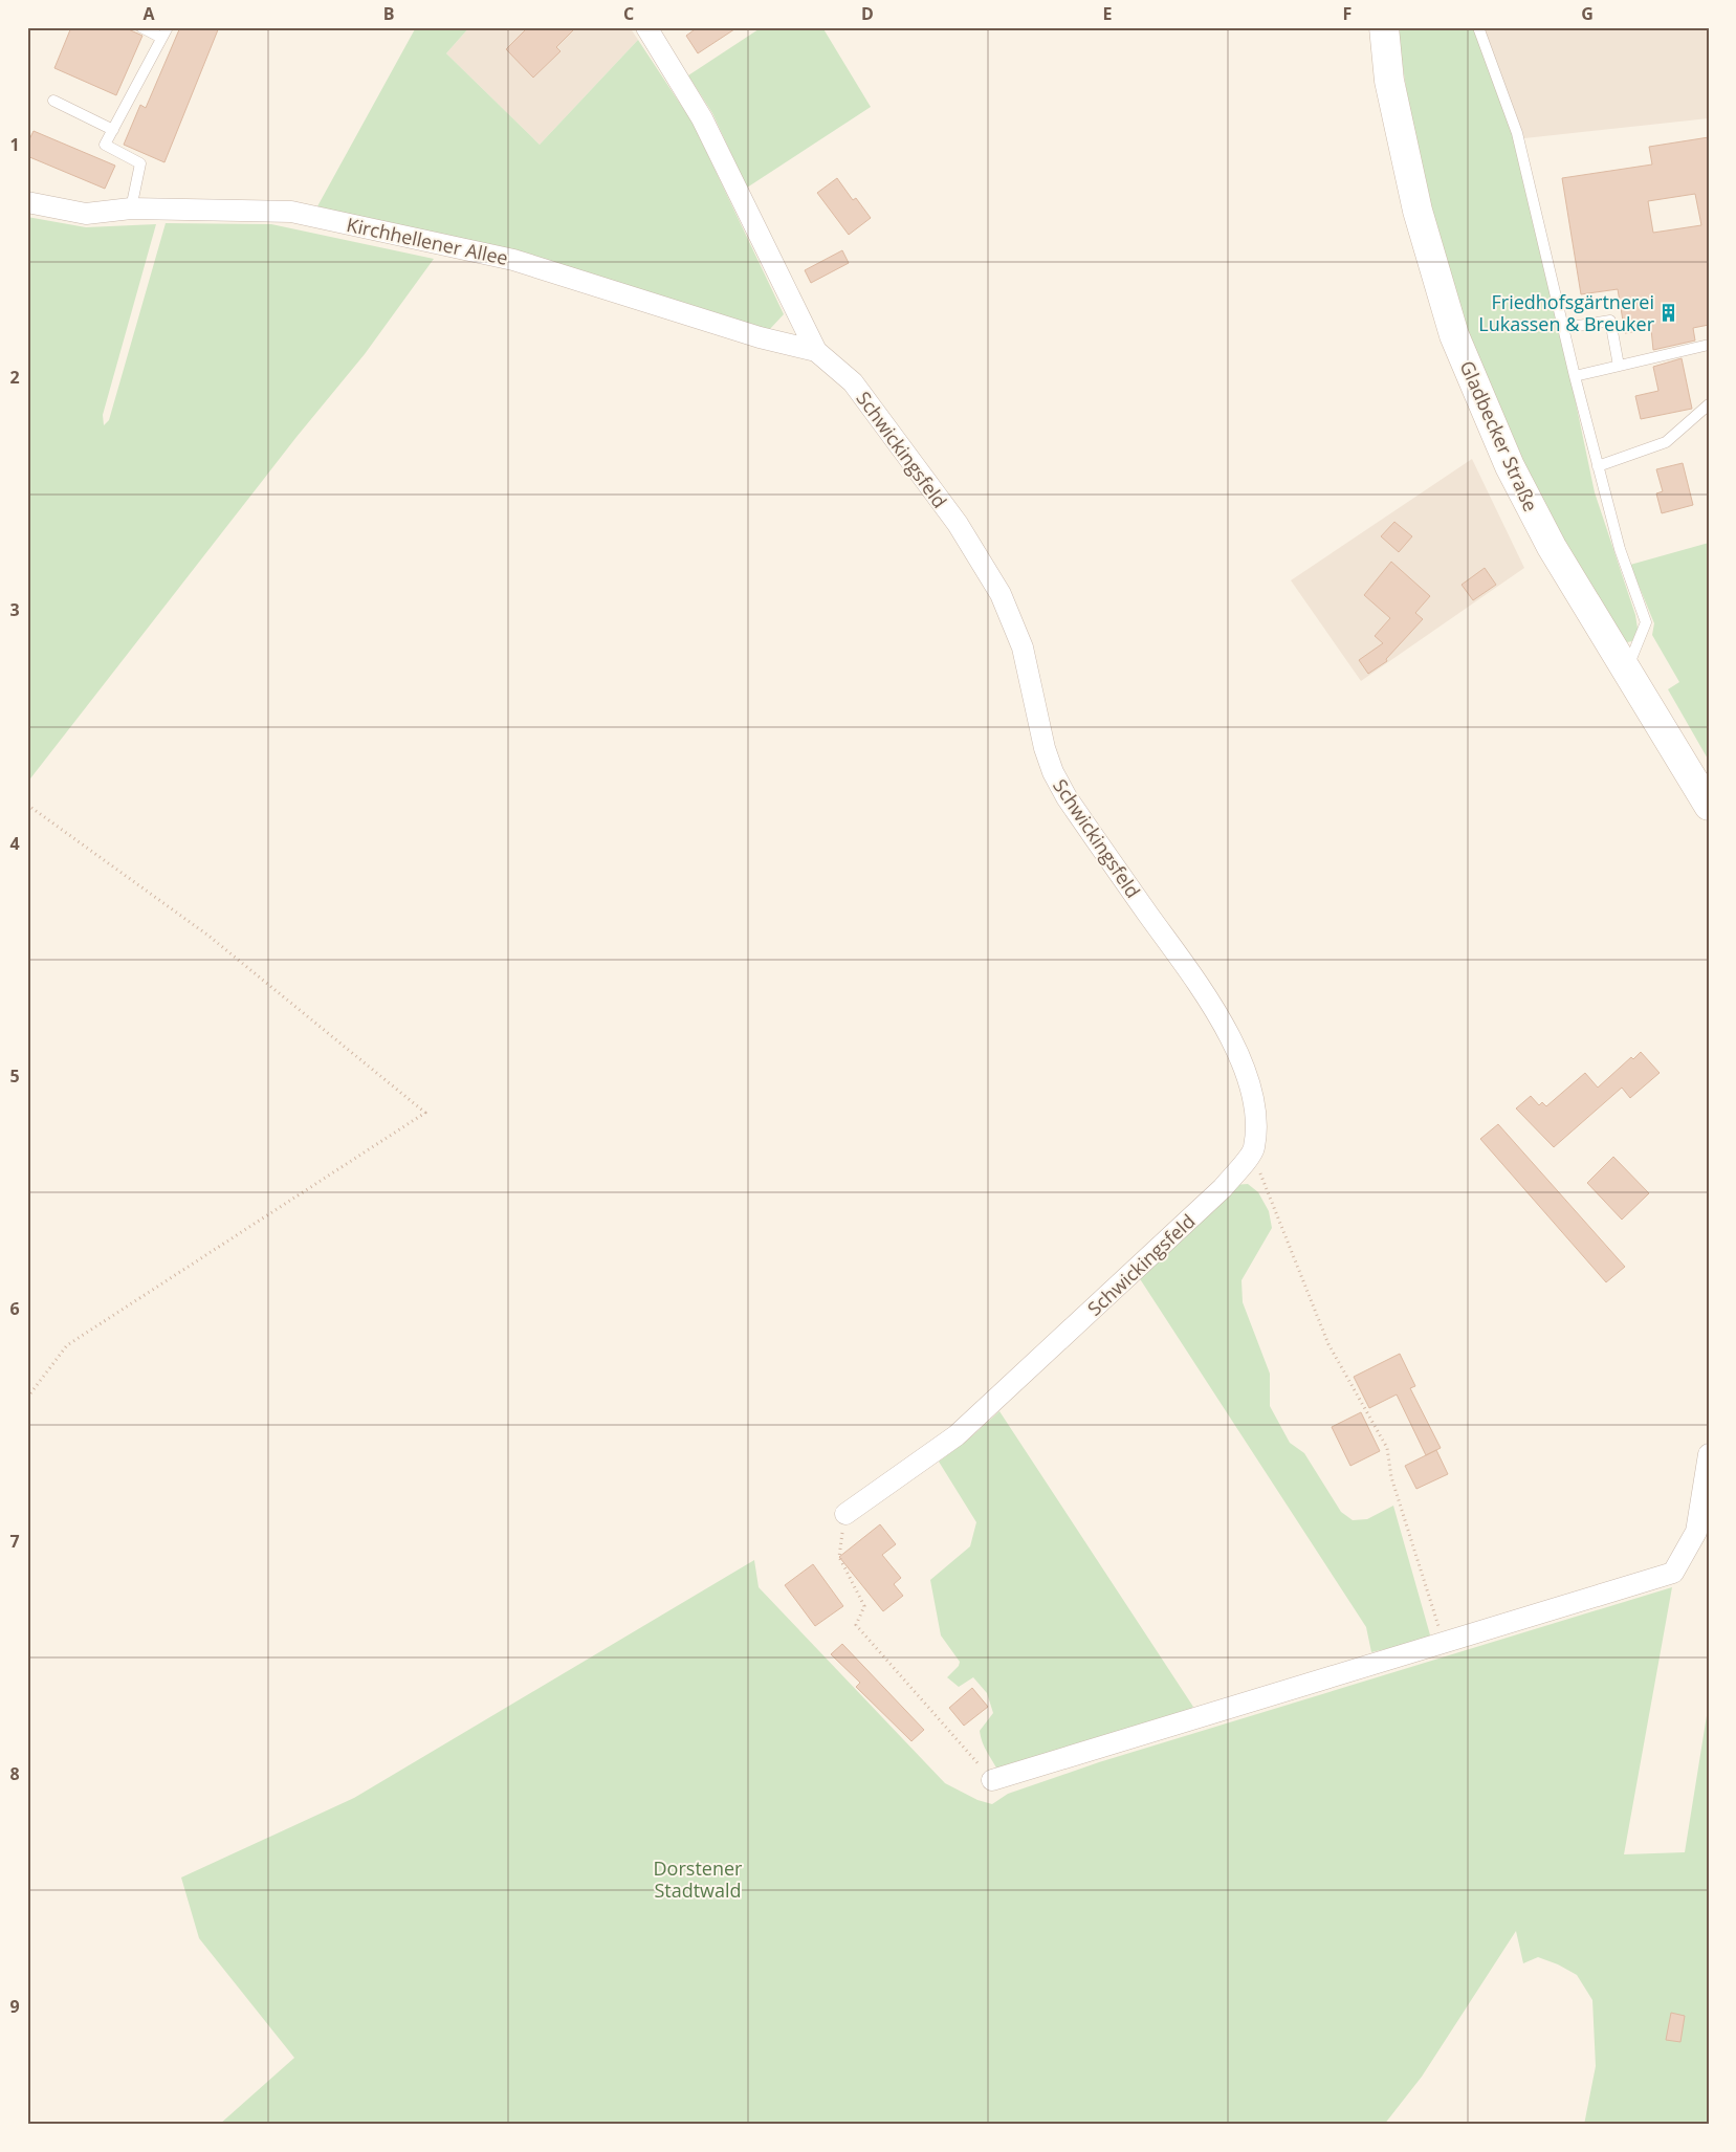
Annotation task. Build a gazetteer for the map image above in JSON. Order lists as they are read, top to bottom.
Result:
{
  "streets": {
    "main road": ["Gladbecker Straße"],
    "street": ["Kirchhellener Allee", "Schwickingsfeld"]
  },
  "crossings": [
    ["Kirchhellener Allee", "Schwickingsfeld"]
  ],
  "parks": ["Dorstener Stadtwald"],
  "places": {
    "building": ["Friedhofsgärtnerei Lukassen & Breuker"]
  },
  "grid": {
    "columns": [
      "A",
      "B",
      "C",
      "D",
      "E",
      "F",
      "G"
    ],
    "rows": [
      "1",
      "2",
      "3",
      "4",
      "5",
      "6",
      "7",
      "8",
      "9"
    ]
  }
}
